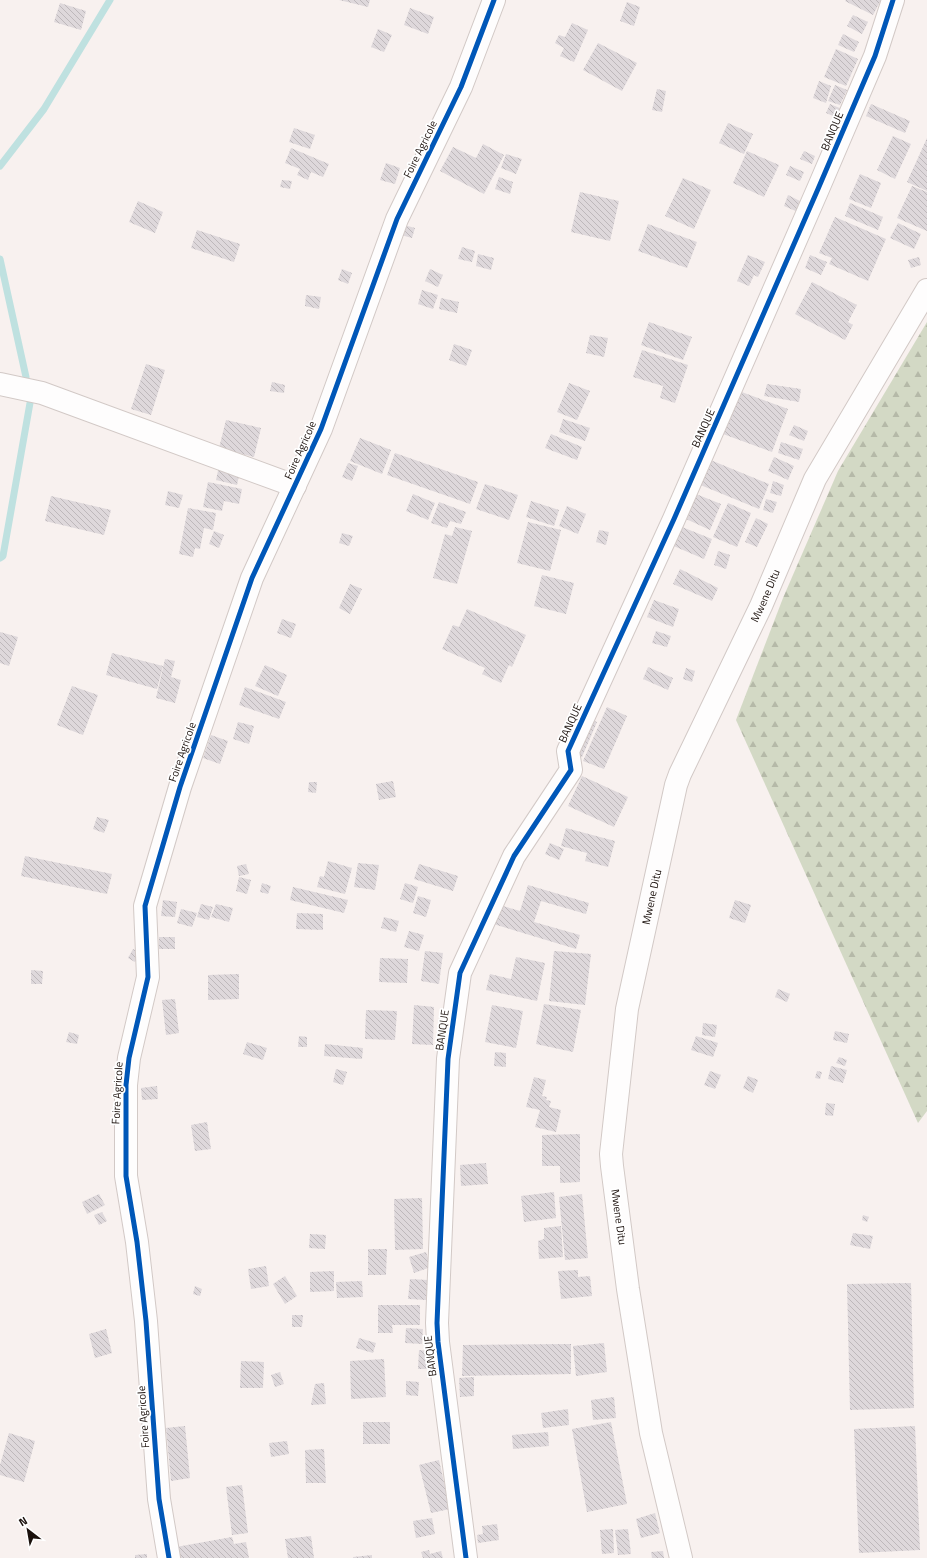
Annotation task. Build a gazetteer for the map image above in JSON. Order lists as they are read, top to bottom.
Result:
{
  "streets": {
    "street": ["BANQUE", "Foire Agricole", "Mwene Ditu"]
  },
  "north": "top left"
}
